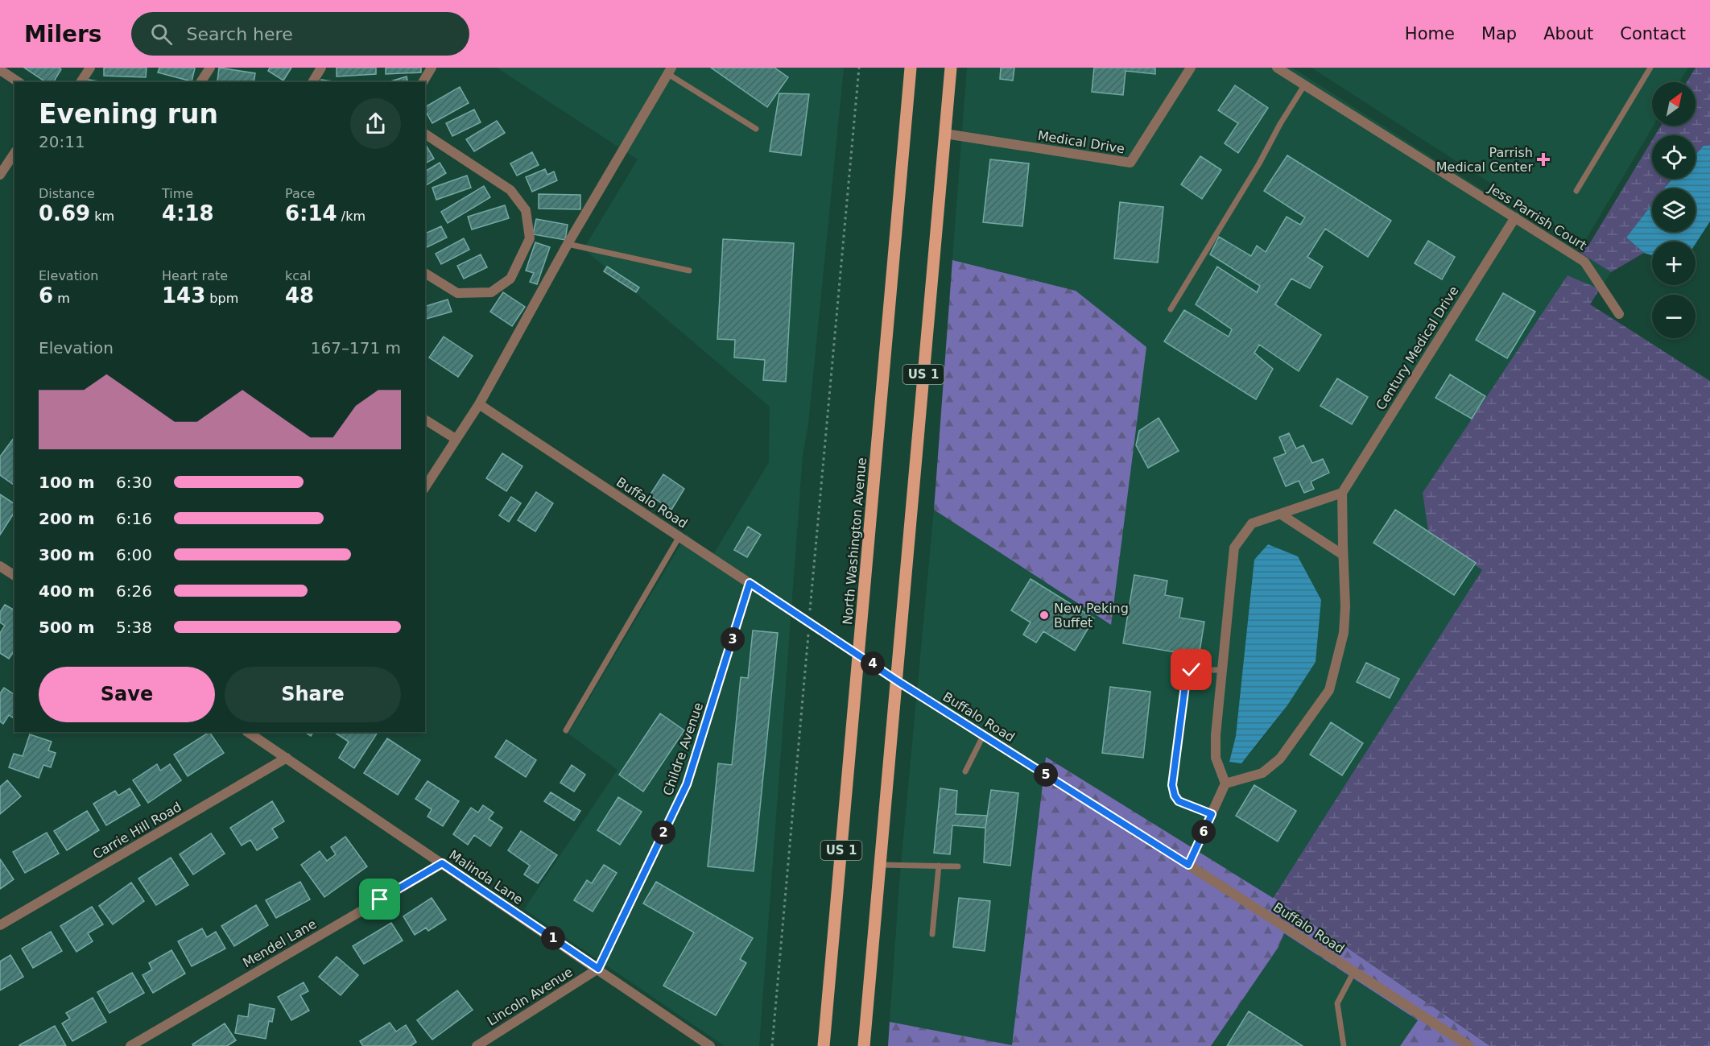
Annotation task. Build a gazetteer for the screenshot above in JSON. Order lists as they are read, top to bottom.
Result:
{
  "streets": {
    "main road": ["US 1", "North Washington Avenue"],
    "street": [
      "Medical Drive",
      "Jess Parrish Court",
      "Century Medical Drive",
      "Buffalo Road",
      "Childre Avenue",
      "Carrie Hill Road",
      "Malinda Lane",
      "Mendel Lane",
      "Lincoln Avenue"
    ]
  },
  "crossings": [
    ["Medical Drive", "US 1"],
    ["Jess Parrish Court", "Century Medical Drive"],
    ["US 1", "Buffalo Road"],
    ["Buffalo Road", "North Washington Avenue"],
    ["Buffalo Road", "Childre Avenue"],
    ["Childre Avenue", "Malinda Lane"],
    ["Childre Avenue", "Lincoln Avenue"],
    ["Carrie Hill Road", "Malinda Lane"],
    ["Malinda Lane", "Mendel Lane"],
    ["Malinda Lane", "Lincoln Avenue"]
  ],
  "places": {
    "health": ["Parrish Medical Center"],
    "other": ["New Peking Buffet"]
  },
  "north": "top right",
  "page": {
    "header": "Milers",
    "search": "Search here",
    "nav": [
      "Home",
      "Map",
      "About",
      "Contact"
    ],
    "map_buttons": ["+", "−"],
    "heading": ["Evening run", "20:11"],
    "stats": [
      ["Distance", "0.69 km"],
      ["Time", "4:18"],
      ["Pace", "6:14 /km"],
      ["Elevation", "6 m"],
      ["Heart rate", "143 bpm"],
      ["kcal", "48"]
    ],
    "chart": ["Elevation", "167–171 m"],
    "list": [
      {
        "name": "100 m",
        "note": "6:30"
      },
      {
        "name": "200 m",
        "note": "6:16"
      },
      {
        "name": "300 m",
        "note": "6:00"
      },
      {
        "name": "400 m",
        "note": "6:26"
      },
      {
        "name": "500 m",
        "note": "5:38"
      }
    ],
    "pins": [
      "3",
      "4",
      "5",
      "6",
      "2",
      "1"
    ],
    "buttons": ["Save", "Share"]
  }
}
